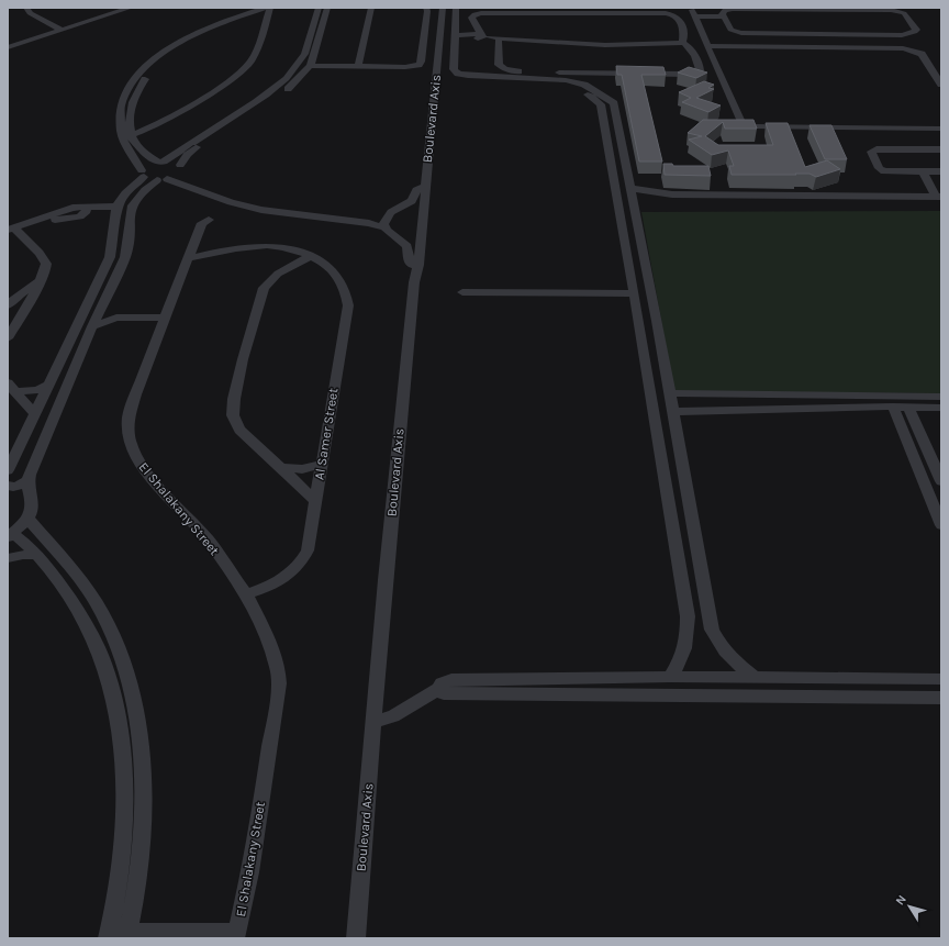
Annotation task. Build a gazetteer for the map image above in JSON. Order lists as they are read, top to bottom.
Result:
{
  "streets": {
    "street": ["Boulevard Axis", "Al Samer Street", "El Shalakany Street"]
  },
  "crossings": [
    ["Al Samer Street", "El Shalakany Street"]
  ],
  "north": "top left"
}
